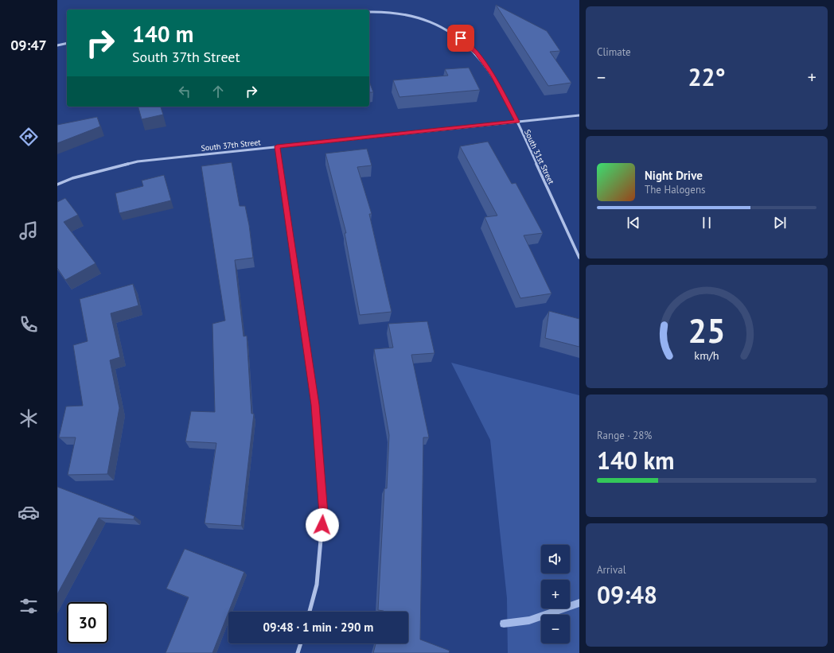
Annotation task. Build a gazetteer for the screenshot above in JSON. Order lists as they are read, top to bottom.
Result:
{
  "streets": {
    "street": ["South 37th Street", "South 31st Street"]
  },
  "crossings": [
    ["South 37th Street", "South 31st Street"]
  ],
  "page": {
    "tabs": "09:47",
    "tile": [
      "Climate",
      ["Range · 28%", "140 km"],
      ["Arrival", "09:48"]
    ],
    "turn": ["140 m", "South 37th Street"],
    "heat": ["−", "22°", "+"],
    "song": ["Night Drive", "The Halogens"],
    "map_buttons": ["+", "−"],
    "limit": "30",
    "trip": "09:48 · 1 min · 290 m",
    "gauge": ["25", "km/h"]
  }
}
